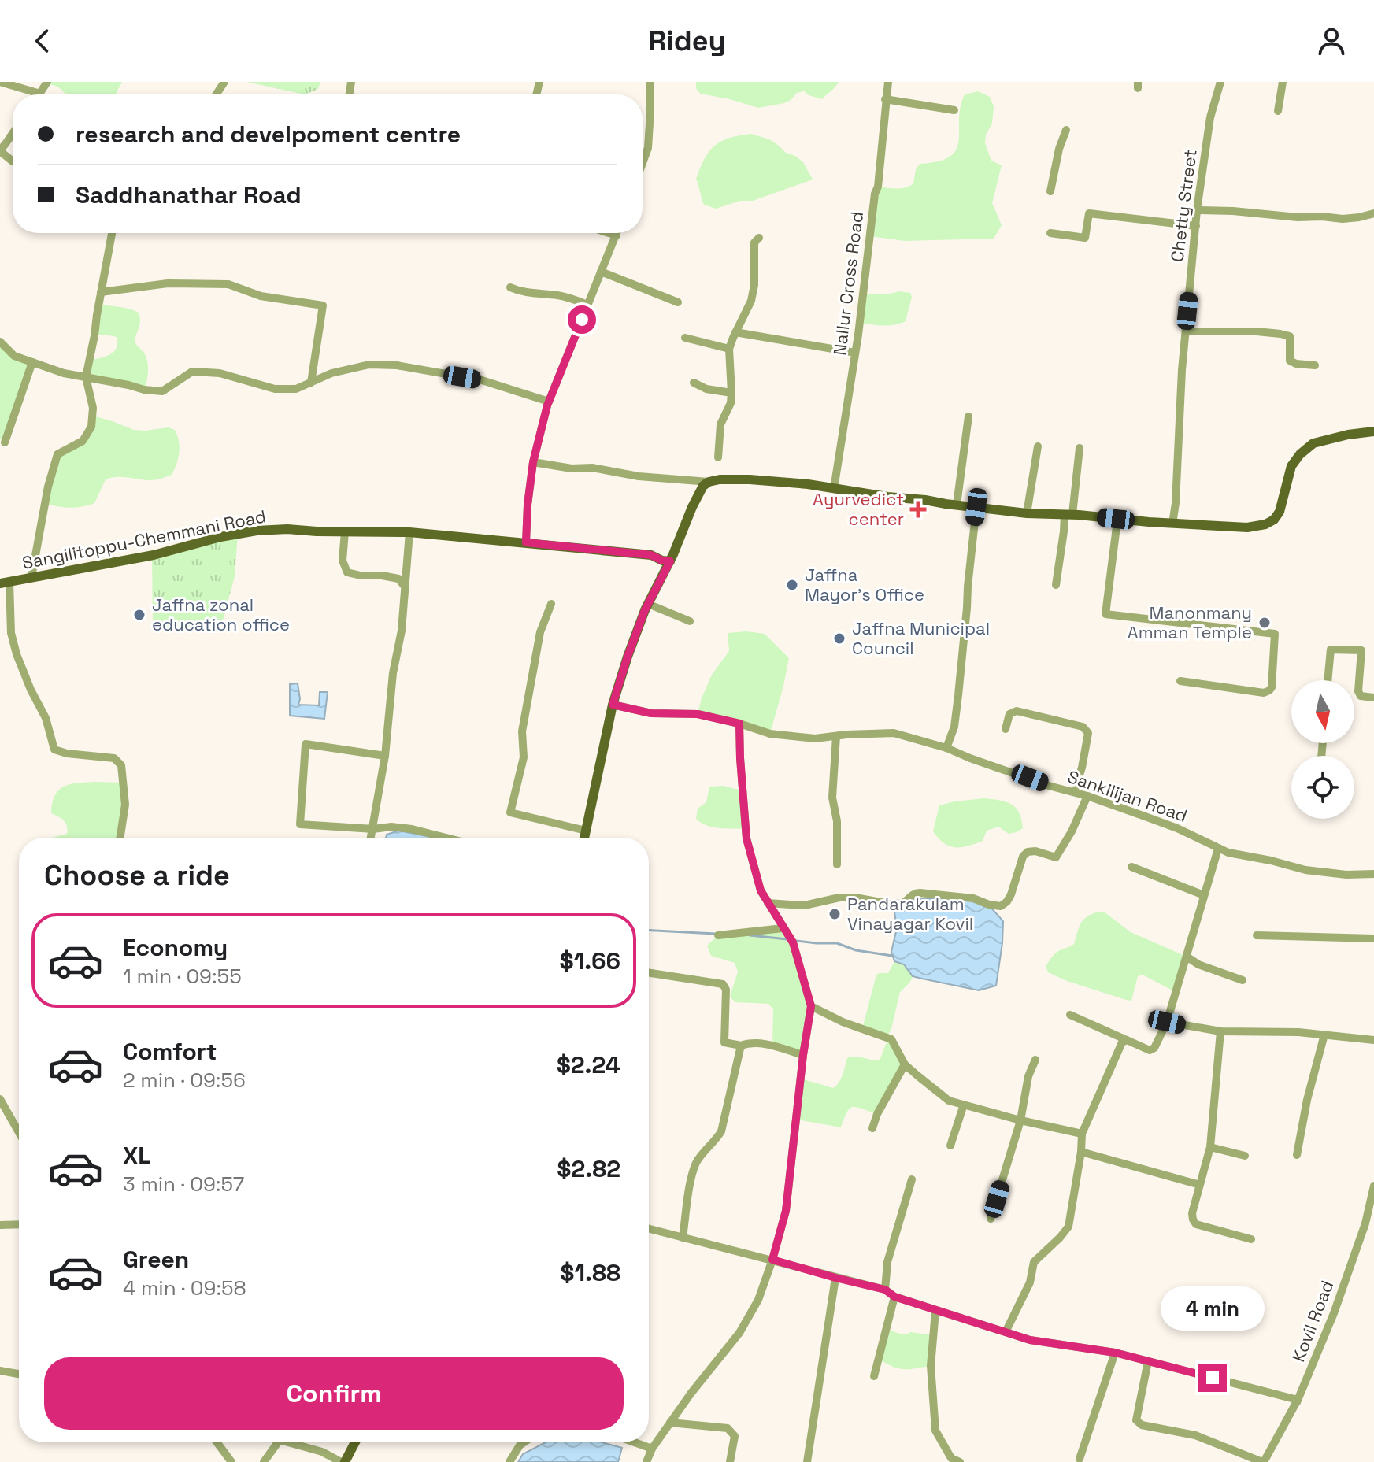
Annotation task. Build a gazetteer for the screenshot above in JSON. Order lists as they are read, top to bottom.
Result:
{
  "streets": {
    "main road": ["Sangilitoppu-Chemmani Road"],
    "street": [
      "Chetty Street",
      "Nallur Cross Road",
      "Sankilijan Road",
      "Kovil Road"
    ]
  },
  "places": {
    "health": ["Ayurvedict center"],
    "other": [
      "Jaffna Mayor's Office",
      "Jaffna zonal education office",
      "Manonmany Amman Temple",
      "Jaffna Municipal Council",
      "Pandarakulam Vinayagar Kovil"
    ]
  },
  "north": "bottom",
  "page": {
    "header": "Ridey",
    "banner": ["research and develpoment centre", "Saddhanathar Road"],
    "heading": "Choose a ride",
    "list": [
      {
        "name": "Economy",
        "note": "1 min · 09:55",
        "value": "$1.66"
      },
      {
        "name": "Comfort",
        "note": "2 min · 09:56",
        "value": "$2.24"
      },
      {
        "name": "XL",
        "note": "3 min · 09:57",
        "value": "$2.82"
      },
      {
        "name": "Green",
        "note": "4 min · 09:58",
        "value": "$1.88"
      }
    ],
    "bubble": "4 min",
    "buttons": "Confirm"
  }
}
